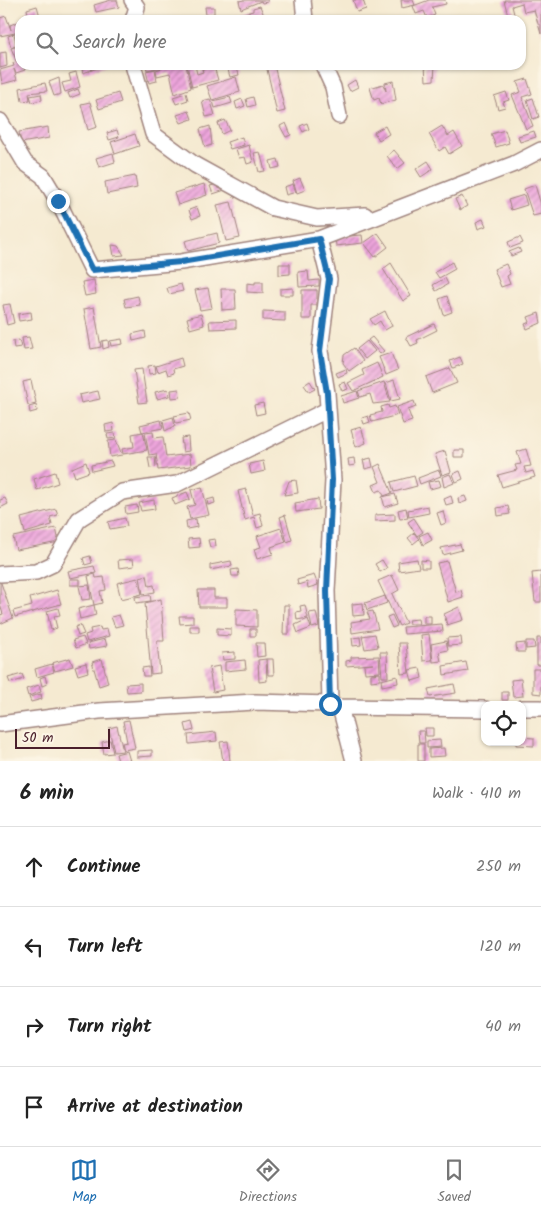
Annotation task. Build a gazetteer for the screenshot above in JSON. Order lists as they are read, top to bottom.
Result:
{
  "scale_bar": "50 m",
  "page": {
    "search": "Search here",
    "scale": "50 m",
    "heading": ["6 min", "Walk · 410 m"],
    "list": [
      ["Continue", "250 m"],
      ["Turn left", "120 m"],
      ["Turn right", "40 m"],
      "Arrive at destination"
    ],
    "nav": ["Map", "Directions", "Saved"]
  }
}
